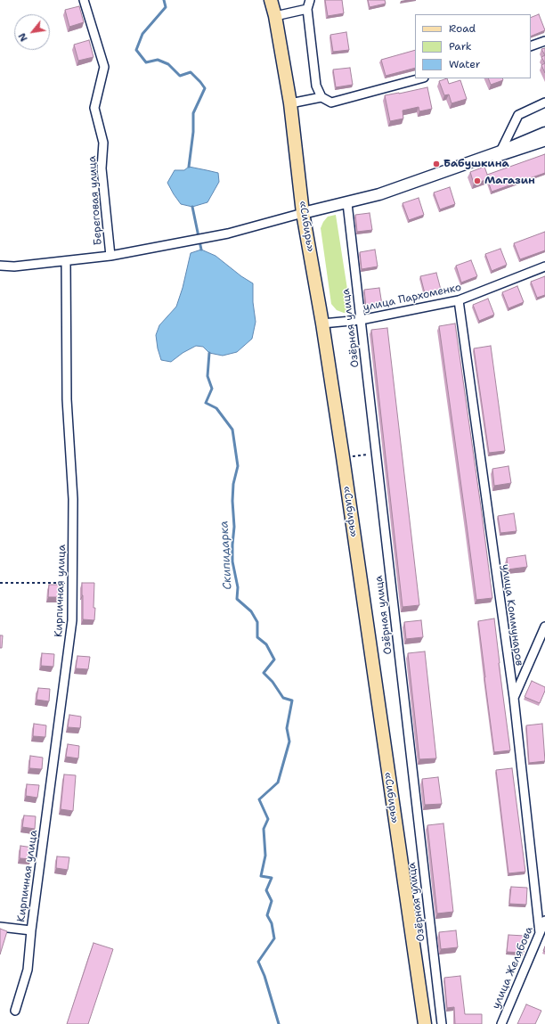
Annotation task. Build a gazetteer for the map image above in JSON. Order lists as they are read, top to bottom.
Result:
{
  "streets": {
    "main road": ["«Сибирь»"],
    "street": [
      "Береговая улица",
      "улица Пархоменко",
      "Озёрная улица",
      "Кирпичная улица",
      "улица Коммунаров",
      "улица Желябова"
    ]
  },
  "crossings": [
    ["«Сибирь»", "улица Пархоменко"],
    ["улица Пархоменко", "Озёрная улица"],
    ["улица Пархоменко", "улица Коммунаров"],
    ["улица Коммунаров", "улица Желябова"]
  ],
  "water": ["Скипидарка"],
  "places": ["Бабушкина", "Магазин"],
  "legend": ["Road", "Park", "Water"],
  "north": "bottom left"
}
